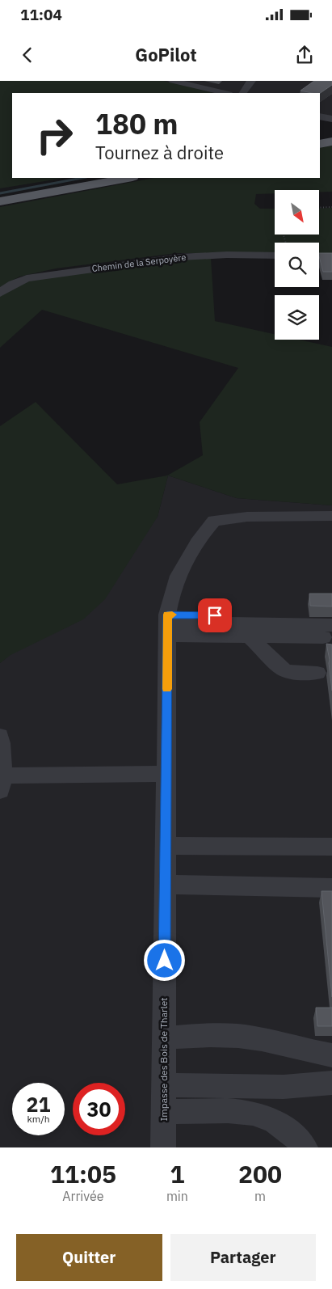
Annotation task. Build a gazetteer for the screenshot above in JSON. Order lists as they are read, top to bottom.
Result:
{
  "streets": {
    "street": ["Chemin de la Serpoyère", "Impasse des Bois de Tharlet"]
  },
  "north": "bottom right",
  "page": {
    "status": "11:04",
    "header": "GoPilot",
    "turn": ["180 m", "Tournez à droite"],
    "speed": "21 km/h",
    "limit": "30",
    "eta": [
      "11:05",
      "Arrivée",
      "1",
      "min",
      "200",
      "m"
    ],
    "buttons": ["Quitter", "Partager"]
  }
}
